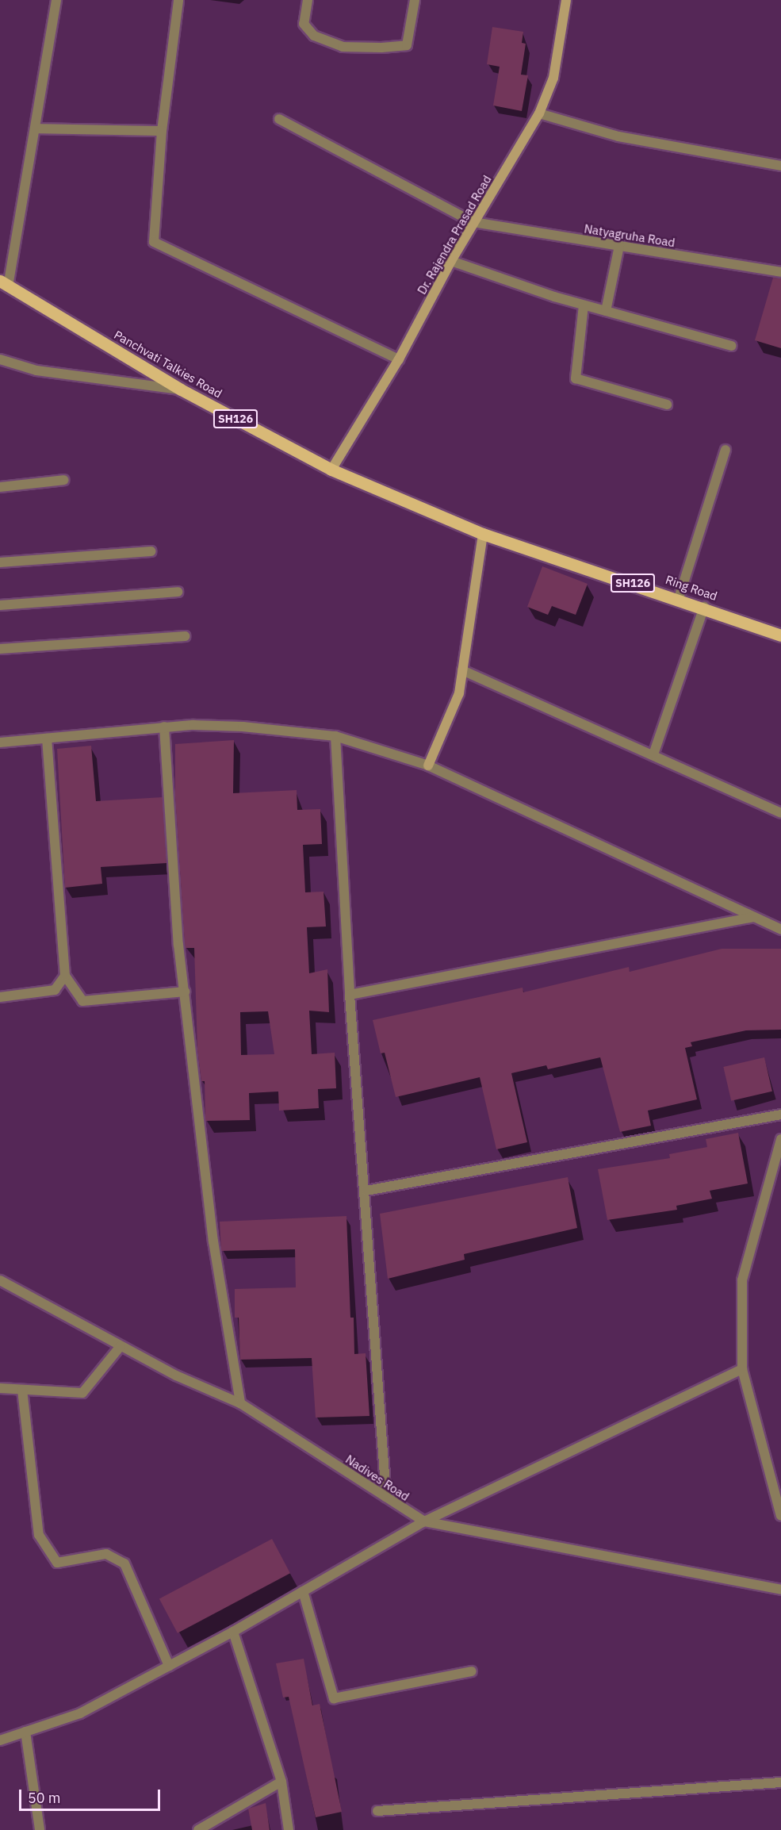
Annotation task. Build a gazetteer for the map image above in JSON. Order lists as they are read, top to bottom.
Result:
{
  "streets": {
    "main road": [
      "Dr. Rajendra Prasad Road",
      "Panchvati Talkies Road",
      "SH126",
      "Ring Road"
    ],
    "street": ["Natyagruha Road", "Nadives Road"]
  },
  "crossings": [
    ["Dr. Rajendra Prasad Road", "Natyagruha Road"],
    ["Dr. Rajendra Prasad Road", "Panchvati Talkies Road"],
    ["Panchvati Talkies Road", "Ring Road"]
  ],
  "scale_bar": "50 m"
}
